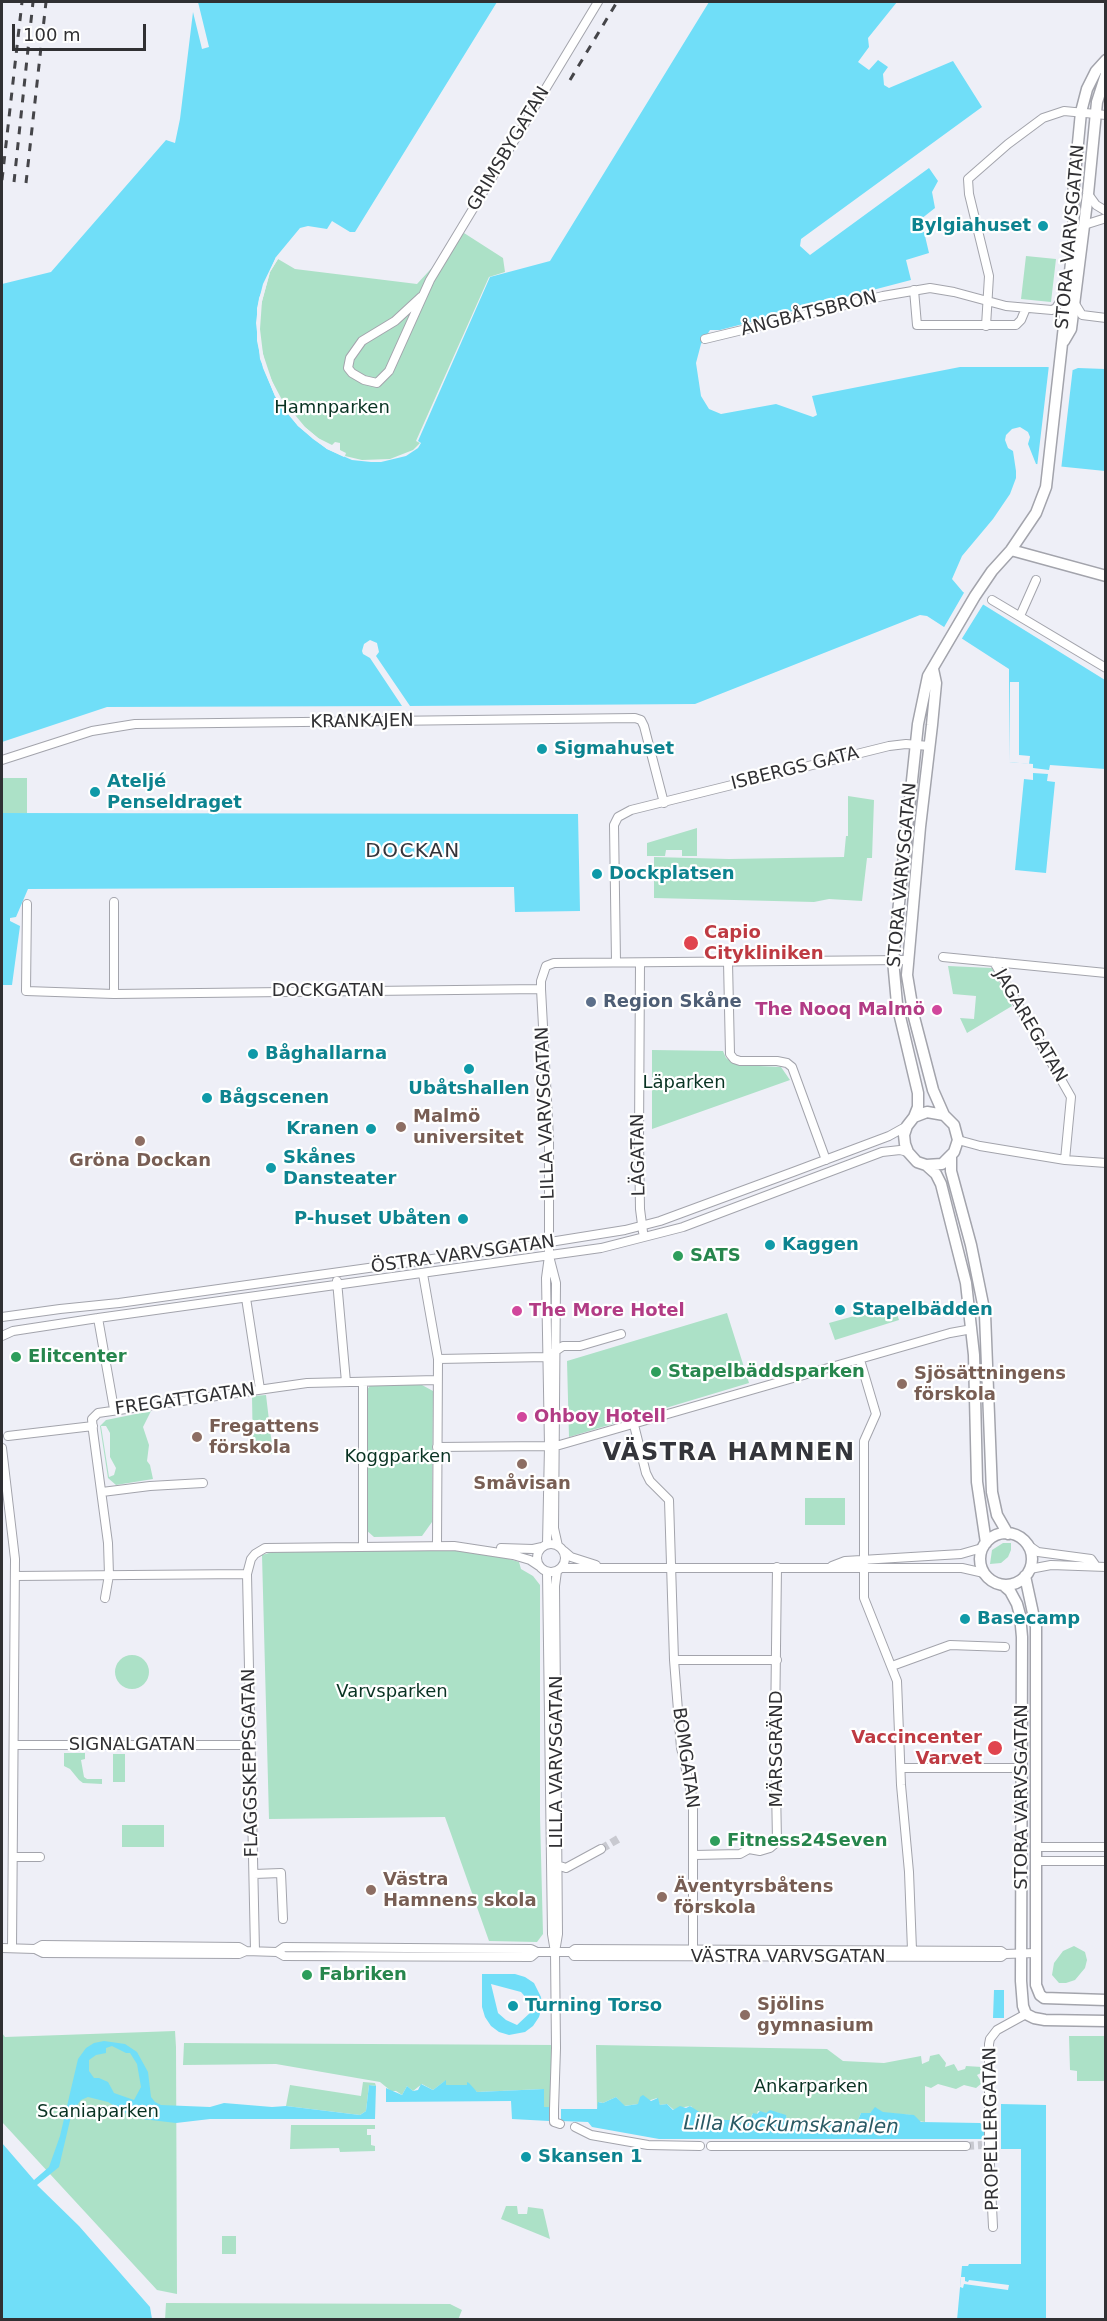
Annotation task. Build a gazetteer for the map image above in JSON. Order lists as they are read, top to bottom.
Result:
{
  "streets": {
    "street": [
      "GRIMSBYGATAN",
      "STORA VARVSGATAN",
      "ÅNGBÅTSBRON",
      "KRANKAJEN",
      "ISBERGS GATA",
      "DOCKGATAN",
      "JAGAREGATAN",
      "LILLA VARVSGATAN",
      "LÄGATAN",
      "ÖSTRA VARVSGATAN",
      "FREGATTGATAN",
      "SIGNALGATAN",
      "MÄRSGRÄND",
      "BOMGATAN",
      "FLAGGSKEPPSGATAN",
      "VÄSTRA VARVSGATAN",
      "PROPELLERGATAN"
    ]
  },
  "crossings": [
    ["STORA VARVSGATAN", "ÅNGBÅTSBRON"],
    ["STORA VARVSGATAN", "ISBERGS GATA"],
    ["STORA VARVSGATAN", "ÖSTRA VARVSGATAN"],
    ["STORA VARVSGATAN", "VÄSTRA VARVSGATAN"],
    ["STORA VARVSGATAN", "PROPELLERGATAN"],
    ["KRANKAJEN", "ISBERGS GATA"],
    ["DOCKGATAN", "LILLA VARVSGATAN"],
    ["LILLA VARVSGATAN", "ÖSTRA VARVSGATAN"],
    ["LILLA VARVSGATAN", "VÄSTRA VARVSGATAN"],
    ["LÄGATAN", "ÖSTRA VARVSGATAN"],
    ["SIGNALGATAN", "FLAGGSKEPPSGATAN"],
    ["MÄRSGRÄND", "BOMGATAN"],
    ["BOMGATAN", "VÄSTRA VARVSGATAN"],
    ["FLAGGSKEPPSGATAN", "VÄSTRA VARVSGATAN"]
  ],
  "districts": ["DOCKAN", "VÄSTRA HAMNEN"],
  "water": ["Lilla Kockumskanalen"],
  "parks": [
    "Hamnparken",
    "Läparken",
    "Koggparken",
    "Varvsparken",
    "Ankarparken",
    "Scaniaparken"
  ],
  "places": [
    "Bylgiahuset",
    "Sigmahuset",
    "Ateljé Penseldraget",
    "Dockplatsen",
    "Capio Citykliniken",
    "Region Skåne",
    "The Nooq Malmö",
    "Båghallarna",
    "Ubåtshallen",
    "Bågscenen",
    "Malmö universitet",
    "Kranen",
    "Gröna Dockan",
    "Skånes Dansteater",
    "P-huset Ubåten",
    "Kaggen",
    "SATS",
    "Stapelbädden",
    "The More Hotel",
    "Elitcenter",
    "Stapelbäddsparken",
    "Sjösättningens förskola",
    "Ohboy Hotell",
    "Fregattens förskola",
    "Småvisan",
    "Basecamp",
    "Vaccincenter Varvet",
    "Fitness24Seven",
    "Västra Hamnens skola",
    "Äventyrsbåtens förskola",
    "Fabriken",
    "Turning Torso",
    "Sjölins gymnasium",
    "Skansen 1"
  ],
  "scale_bar": "100 m"
}
